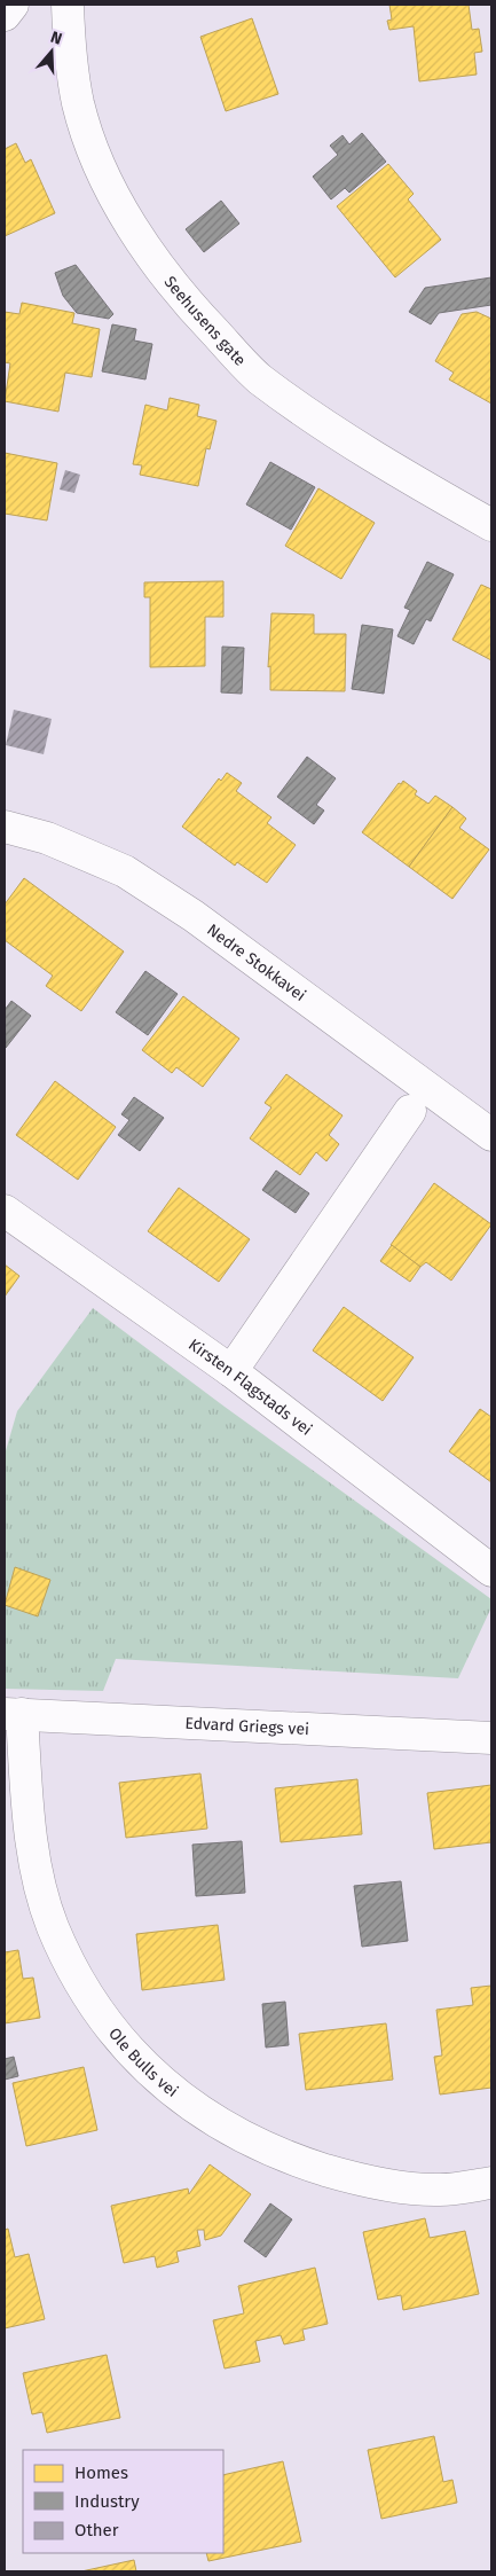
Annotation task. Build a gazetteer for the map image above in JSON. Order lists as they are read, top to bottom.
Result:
{
  "streets": {
    "street": [
      "Seehusens gate",
      "Nedre Stokkavei",
      "Kirsten Flagstads vei",
      "Edvard Griegs vei",
      "Ole Bulls vei"
    ]
  },
  "crossings": [
    ["Edvard Griegs vei", "Ole Bulls vei"]
  ],
  "legend": ["Homes", "Industry", "Other"],
  "north": "top"
}
